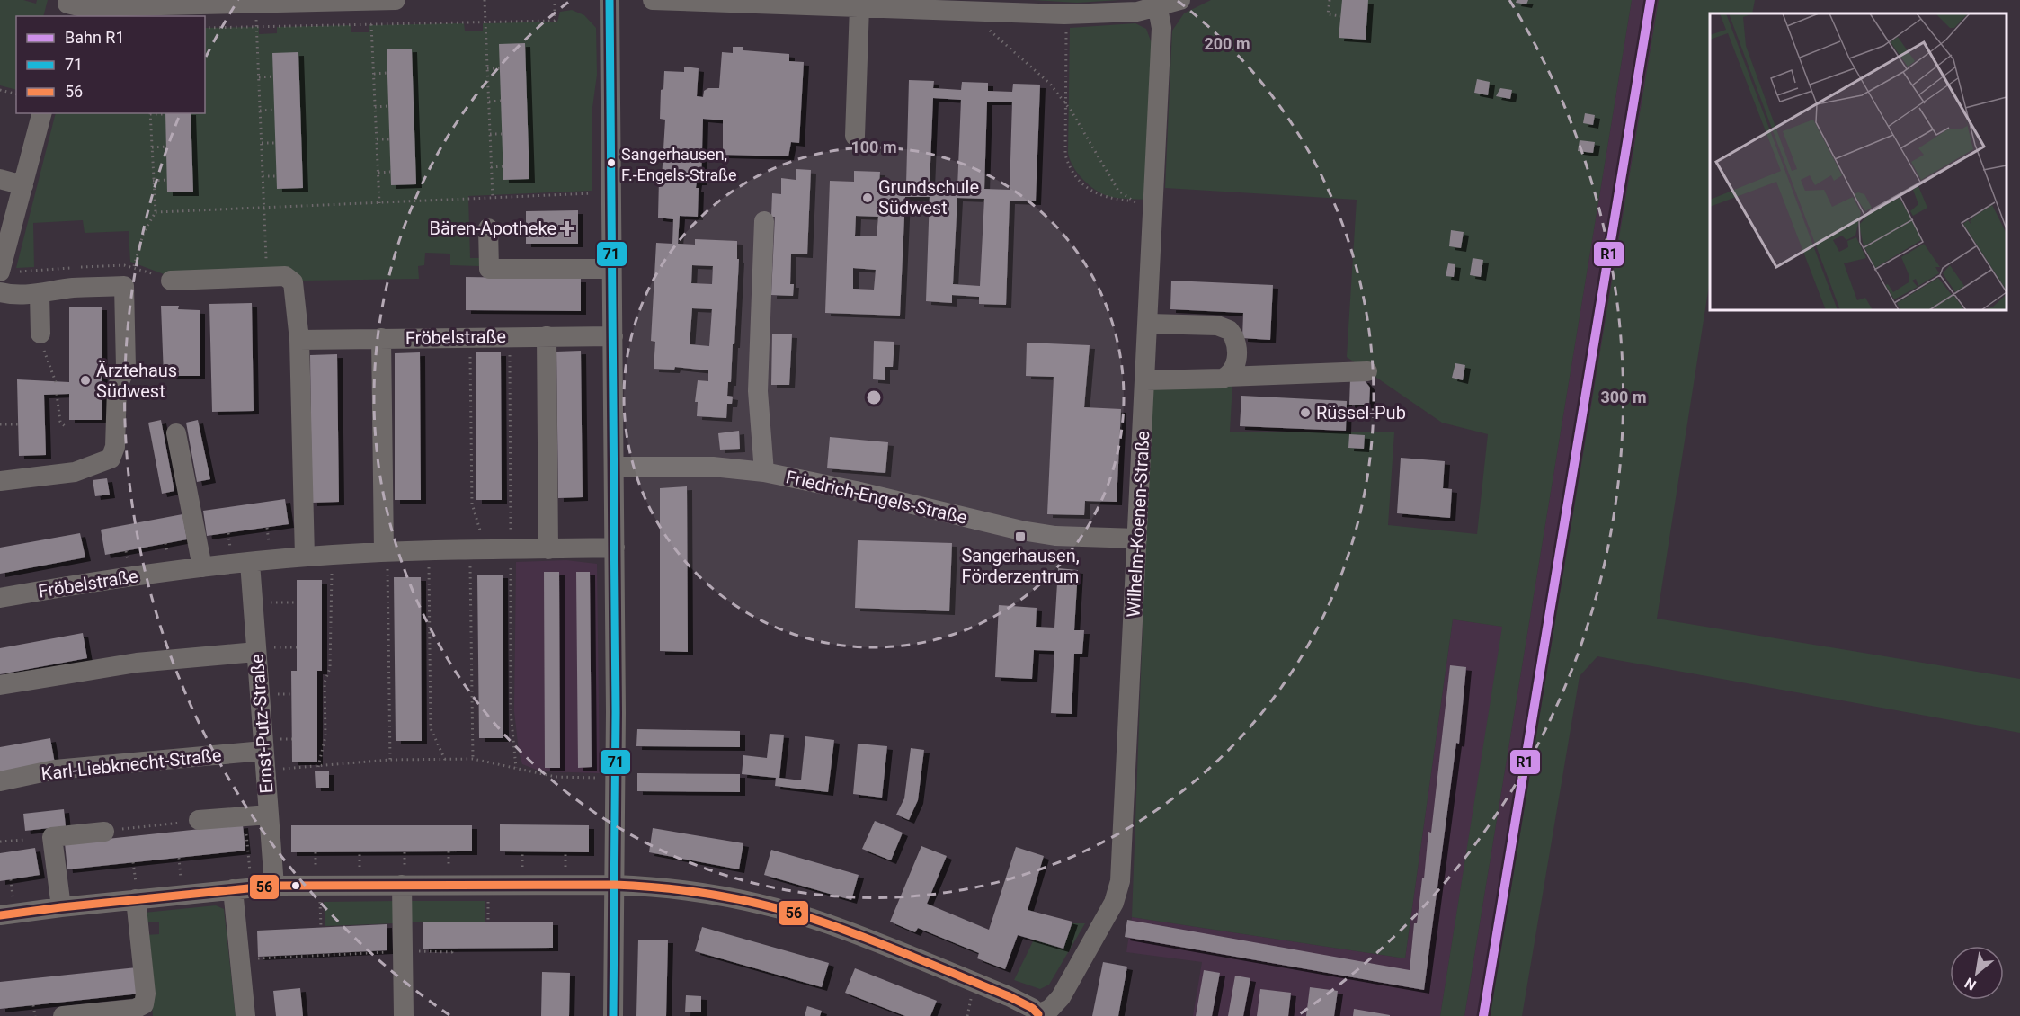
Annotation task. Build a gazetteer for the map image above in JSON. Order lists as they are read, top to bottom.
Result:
{
  "streets": {
    "street": [
      "Fröbelstraße",
      "Friedrich-Engels-Straße",
      "Wilhelm-Koenen-Straße",
      "Ernst-Putz-Straße",
      "Karl-Liebknecht-Straße"
    ]
  },
  "crossings": [
    ["Fröbelstraße", "Ernst-Putz-Straße"],
    ["Friedrich-Engels-Straße", "Wilhelm-Koenen-Straße"],
    ["Ernst-Putz-Straße", "Karl-Liebknecht-Straße"]
  ],
  "places": {
    "other": [
      "Sangerhausen, F.-Engels-Straße",
      "Grundschule Südwest",
      "Ärztehaus Südwest",
      "Rüssel-Pub"
    ],
    "health": ["Bären-Apotheke"],
    "transit": ["Sangerhausen, Förderzentrum"]
  },
  "lines": ["rail line R1", "transit line 71", "transit line 56"],
  "legend": ["Bahn R1", "71", "56"],
  "north": "bottom left",
  "rings": ["200 m", "100 m", "300 m"]
}
